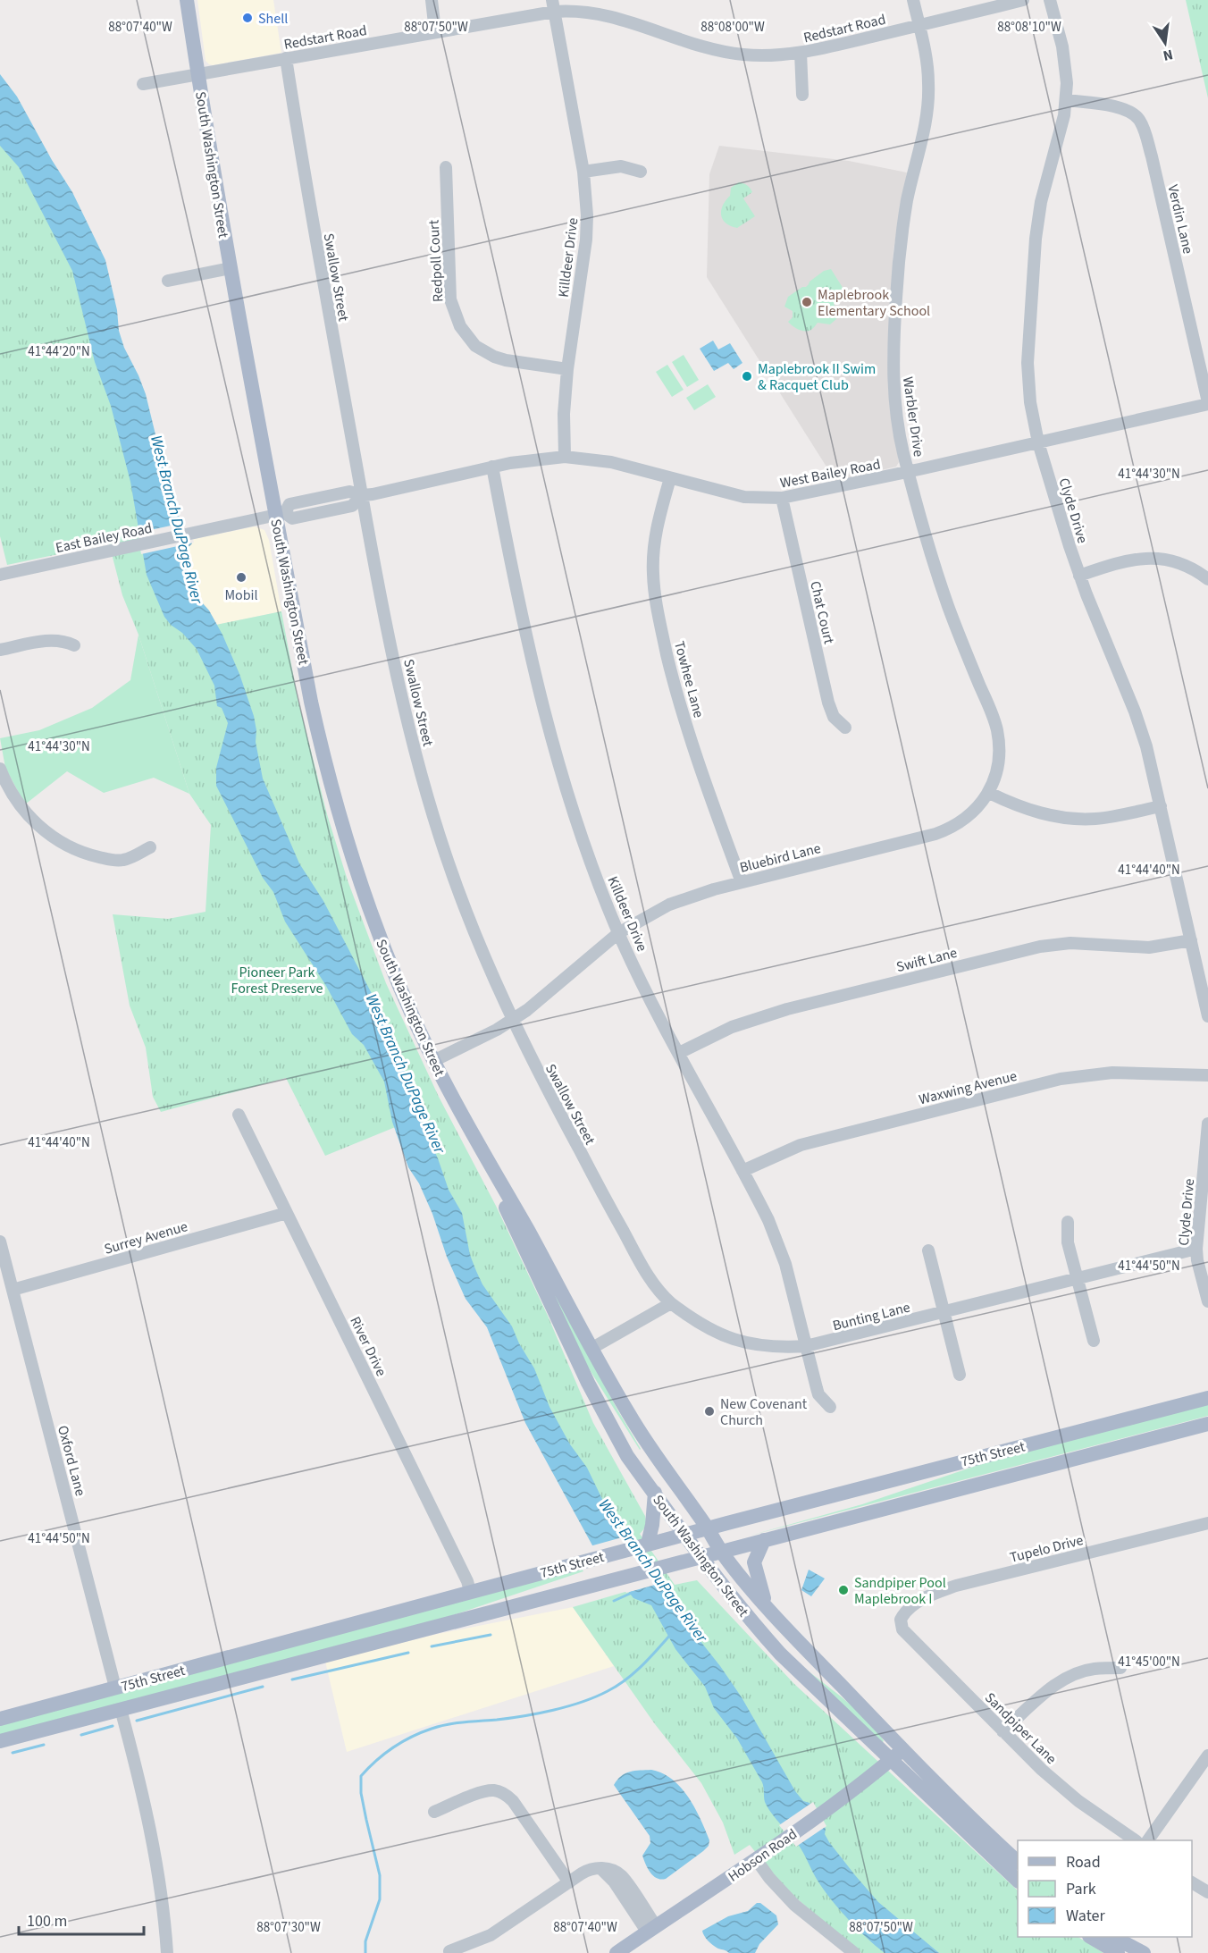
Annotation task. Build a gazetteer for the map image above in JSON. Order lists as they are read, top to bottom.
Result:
{
  "streets": {
    "main road": ["South Washington Street", "75th Street", "Hobson Road"],
    "street": [
      "Redstart Road",
      "Verdin Lane",
      "Killdeer Drive",
      "Redpoll Court",
      "Swallow Street",
      "Warbler Drive",
      "West Bailey Road",
      "Clyde Drive",
      "East Bailey Road",
      "Chat Court",
      "Towhee Lane",
      "Bluebird Lane",
      "Swift Lane",
      "Waxwing Avenue",
      "Surrey Avenue",
      "Bunting Lane",
      "River Drive",
      "Oxford Lane",
      "Tupelo Drive",
      "Sandpiper Lane"
    ]
  },
  "crossings": [
    ["Redstart Road", "South Washington Street"],
    ["Redstart Road", "Killdeer Drive"],
    ["Redstart Road", "Swallow Street"],
    ["Redstart Road", "Warbler Drive"],
    ["South Washington Street", "West Bailey Road"],
    ["South Washington Street", "East Bailey Road"],
    ["South Washington Street", "Bluebird Lane"],
    ["South Washington Street", "75th Street"],
    ["South Washington Street", "Hobson Road"],
    ["Verdin Lane", "West Bailey Road"],
    ["Verdin Lane", "Clyde Drive"],
    ["Killdeer Drive", "Redpoll Court"],
    ["Killdeer Drive", "West Bailey Road"],
    ["Killdeer Drive", "Bluebird Lane"],
    ["Killdeer Drive", "Swift Lane"],
    ["Killdeer Drive", "Waxwing Avenue"],
    ["Killdeer Drive", "Bunting Lane"],
    ["Swallow Street", "West Bailey Road"],
    ["Swallow Street", "Bluebird Lane"],
    ["Swallow Street", "Bunting Lane"],
    ["Warbler Drive", "West Bailey Road"],
    ["Warbler Drive", "Bluebird Lane"],
    ["West Bailey Road", "Clyde Drive"],
    ["West Bailey Road", "East Bailey Road"],
    ["West Bailey Road", "Chat Court"],
    ["West Bailey Road", "Towhee Lane"],
    ["Clyde Drive", "Swift Lane"],
    ["Clyde Drive", "Bunting Lane"],
    ["Towhee Lane", "Bluebird Lane"],
    ["Surrey Avenue", "River Drive"],
    ["Surrey Avenue", "Oxford Lane"],
    ["River Drive", "75th Street"],
    ["75th Street", "Oxford Lane"],
    ["Tupelo Drive", "Sandpiper Lane"]
  ],
  "water": ["West Branch DuPage River"],
  "parks": ["Pioneer Park Forest Preserve"],
  "places": [
    "Shell",
    "Maplebrook Elementary School",
    "Maplebrook II Swim & Racquet Club",
    "Mobil",
    "New Covenant Church",
    "Sandpiper Pool Maplebrook I"
  ],
  "legend": ["Road", "Park", "Water"],
  "scale_bar": "100 m",
  "north": "bottom",
  "coordinates": [
    "88°08'00\"W",
    "88°08'10\"W",
    "88°07'40\"W",
    "88°07'50\"W",
    "41°44'20\"N",
    "41°44'30\"N",
    "41°44'40\"N",
    "41°44'50\"N",
    "41°45'00\"N",
    "88°07'30\"W"
  ]
}
